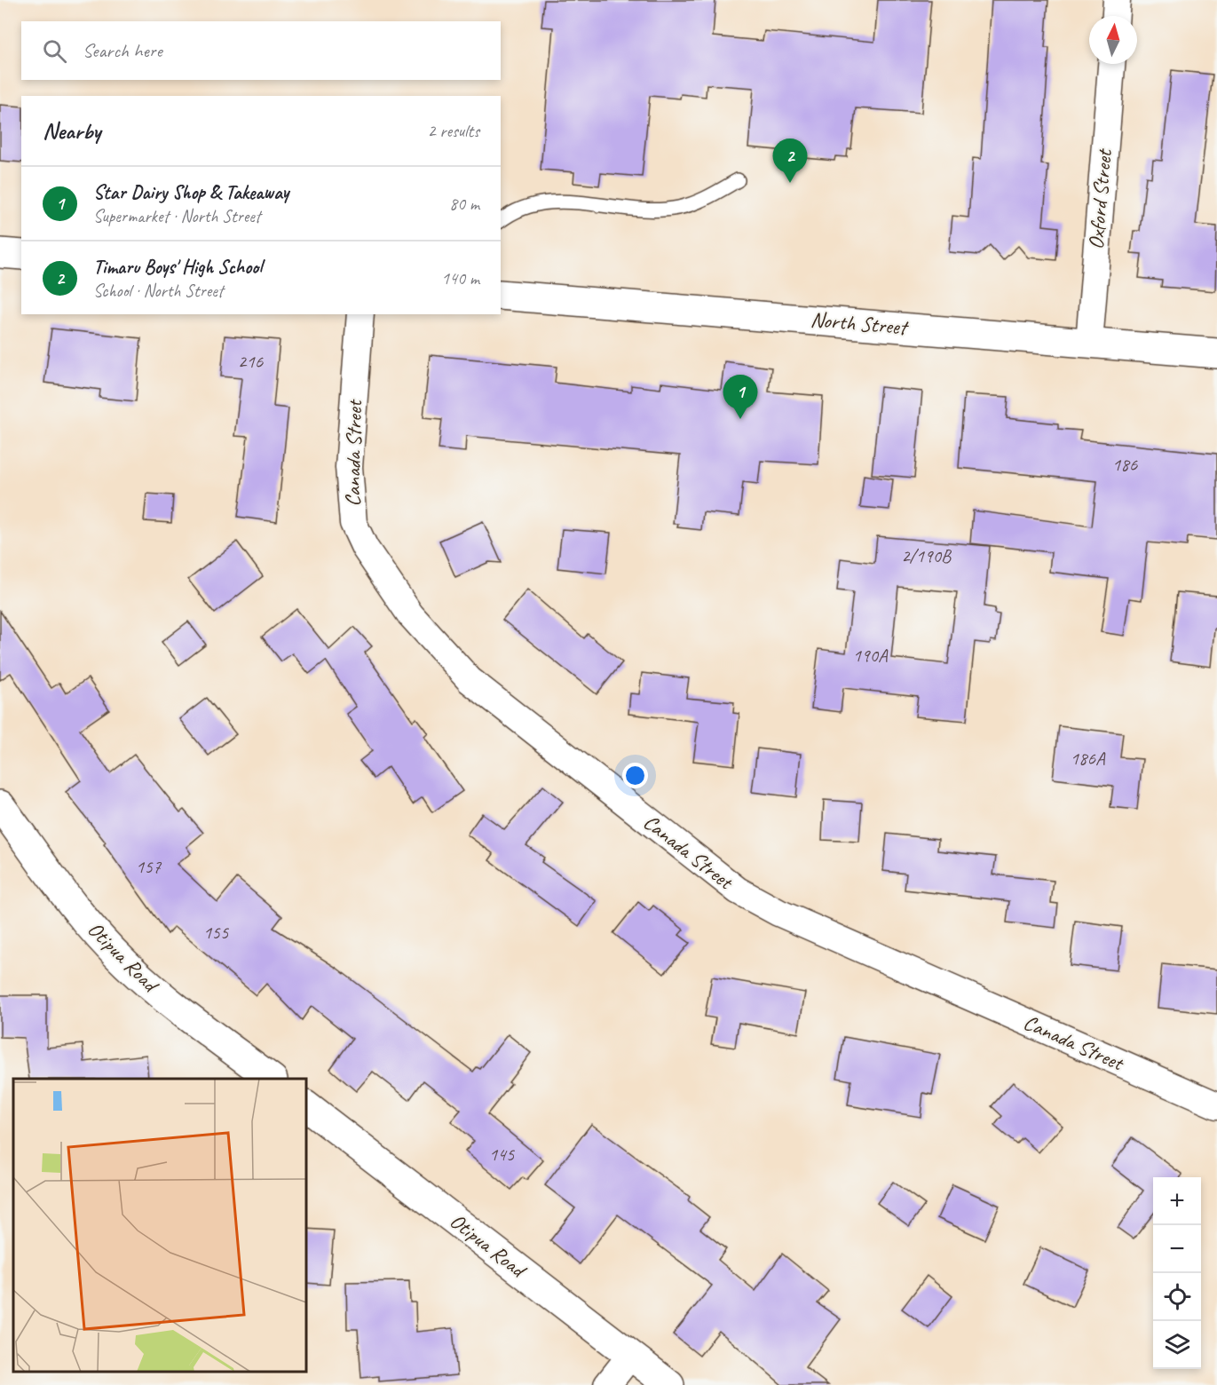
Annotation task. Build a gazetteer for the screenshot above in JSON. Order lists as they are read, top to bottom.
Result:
{
  "streets": {
    "street": [
      "Oxford Street",
      "North Street",
      "Canada Street",
      "Otipua Road"
    ]
  },
  "crossings": [
    ["Oxford Street", "North Street"]
  ],
  "house_numbers": [
    "216",
    "186",
    "2/190B",
    "190A",
    "186A",
    "157",
    "155",
    "145"
  ],
  "north": "top",
  "page": {
    "search": "Search here",
    "heading": ["Nearby", "2 results"],
    "pins": ["2", "1"],
    "list": [
      {
        "mark": "1",
        "name": "Star Dairy Shop & Takeaway",
        "note": "Supermarket · North Street",
        "value": "80 m"
      },
      {
        "mark": "2",
        "name": "Timaru Boys' High School",
        "note": "School · North Street",
        "value": "140 m"
      }
    ],
    "map_buttons": ["+", "−"]
  }
}
